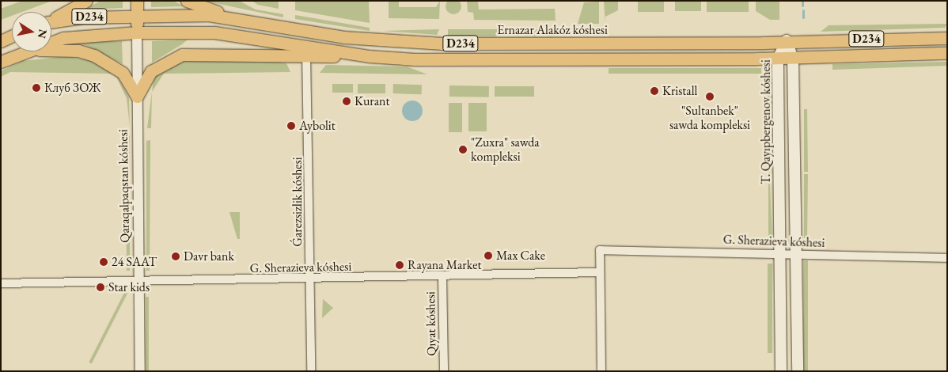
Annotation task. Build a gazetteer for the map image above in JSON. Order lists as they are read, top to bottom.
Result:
{
  "streets": {
    "main road": [
      "D234",
      "Ernazar Alakóz kóshesi",
      "T. Qayıpbergenov kóshesi",
      "Qaraqalpaqstan kóshesi"
    ],
    "street": ["Ǵarezsizlik kóshesi", "G. Sherazieva kóshesi", "Qıyat kóshesi"]
  },
  "crossings": [
    ["D234", "Ernazar Alakóz kóshesi"],
    ["D234", "T. Qayıpbergenov kóshesi"],
    ["D234", "Qaraqalpaqstan kóshesi"],
    ["Ernazar Alakóz kóshesi", "T. Qayıpbergenov kóshesi"],
    ["Ernazar Alakóz kóshesi", "Qaraqalpaqstan kóshesi"],
    ["T. Qayıpbergenov kóshesi", "G. Sherazieva kóshesi"],
    ["Qaraqalpaqstan kóshesi", "G. Sherazieva kóshesi"],
    ["Ǵarezsizlik kóshesi", "G. Sherazieva kóshesi"],
    ["G. Sherazieva kóshesi", "Qıyat kóshesi"]
  ],
  "places": [
    "Клуб ЗОЖ",
    "Kristall",
    "\"Sultanbek\" sawda kompleksi",
    "Kurant",
    "Aybolit",
    "\"Zuxra\" sawda kompleksi",
    "Max Cake",
    "Davr bank",
    "24 SAAT",
    "Rayana Market",
    "Star kids"
  ],
  "north": "right"
}
